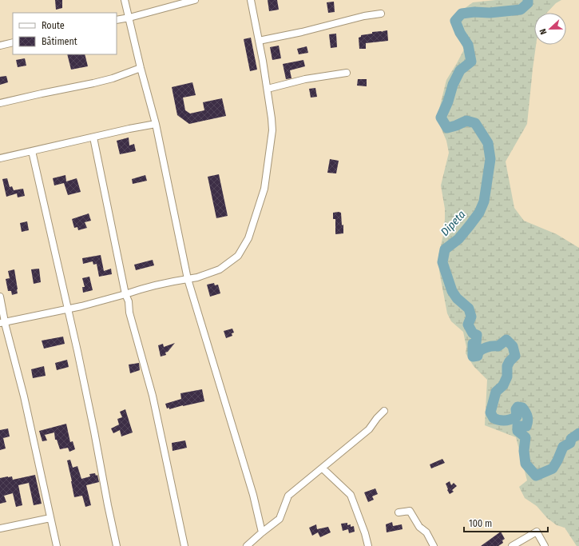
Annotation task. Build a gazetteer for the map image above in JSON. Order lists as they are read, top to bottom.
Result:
{
  "water": ["Dipeta"],
  "legend": ["Route", "Bâtiment"],
  "scale_bar": "100 m",
  "north": "left"
}
